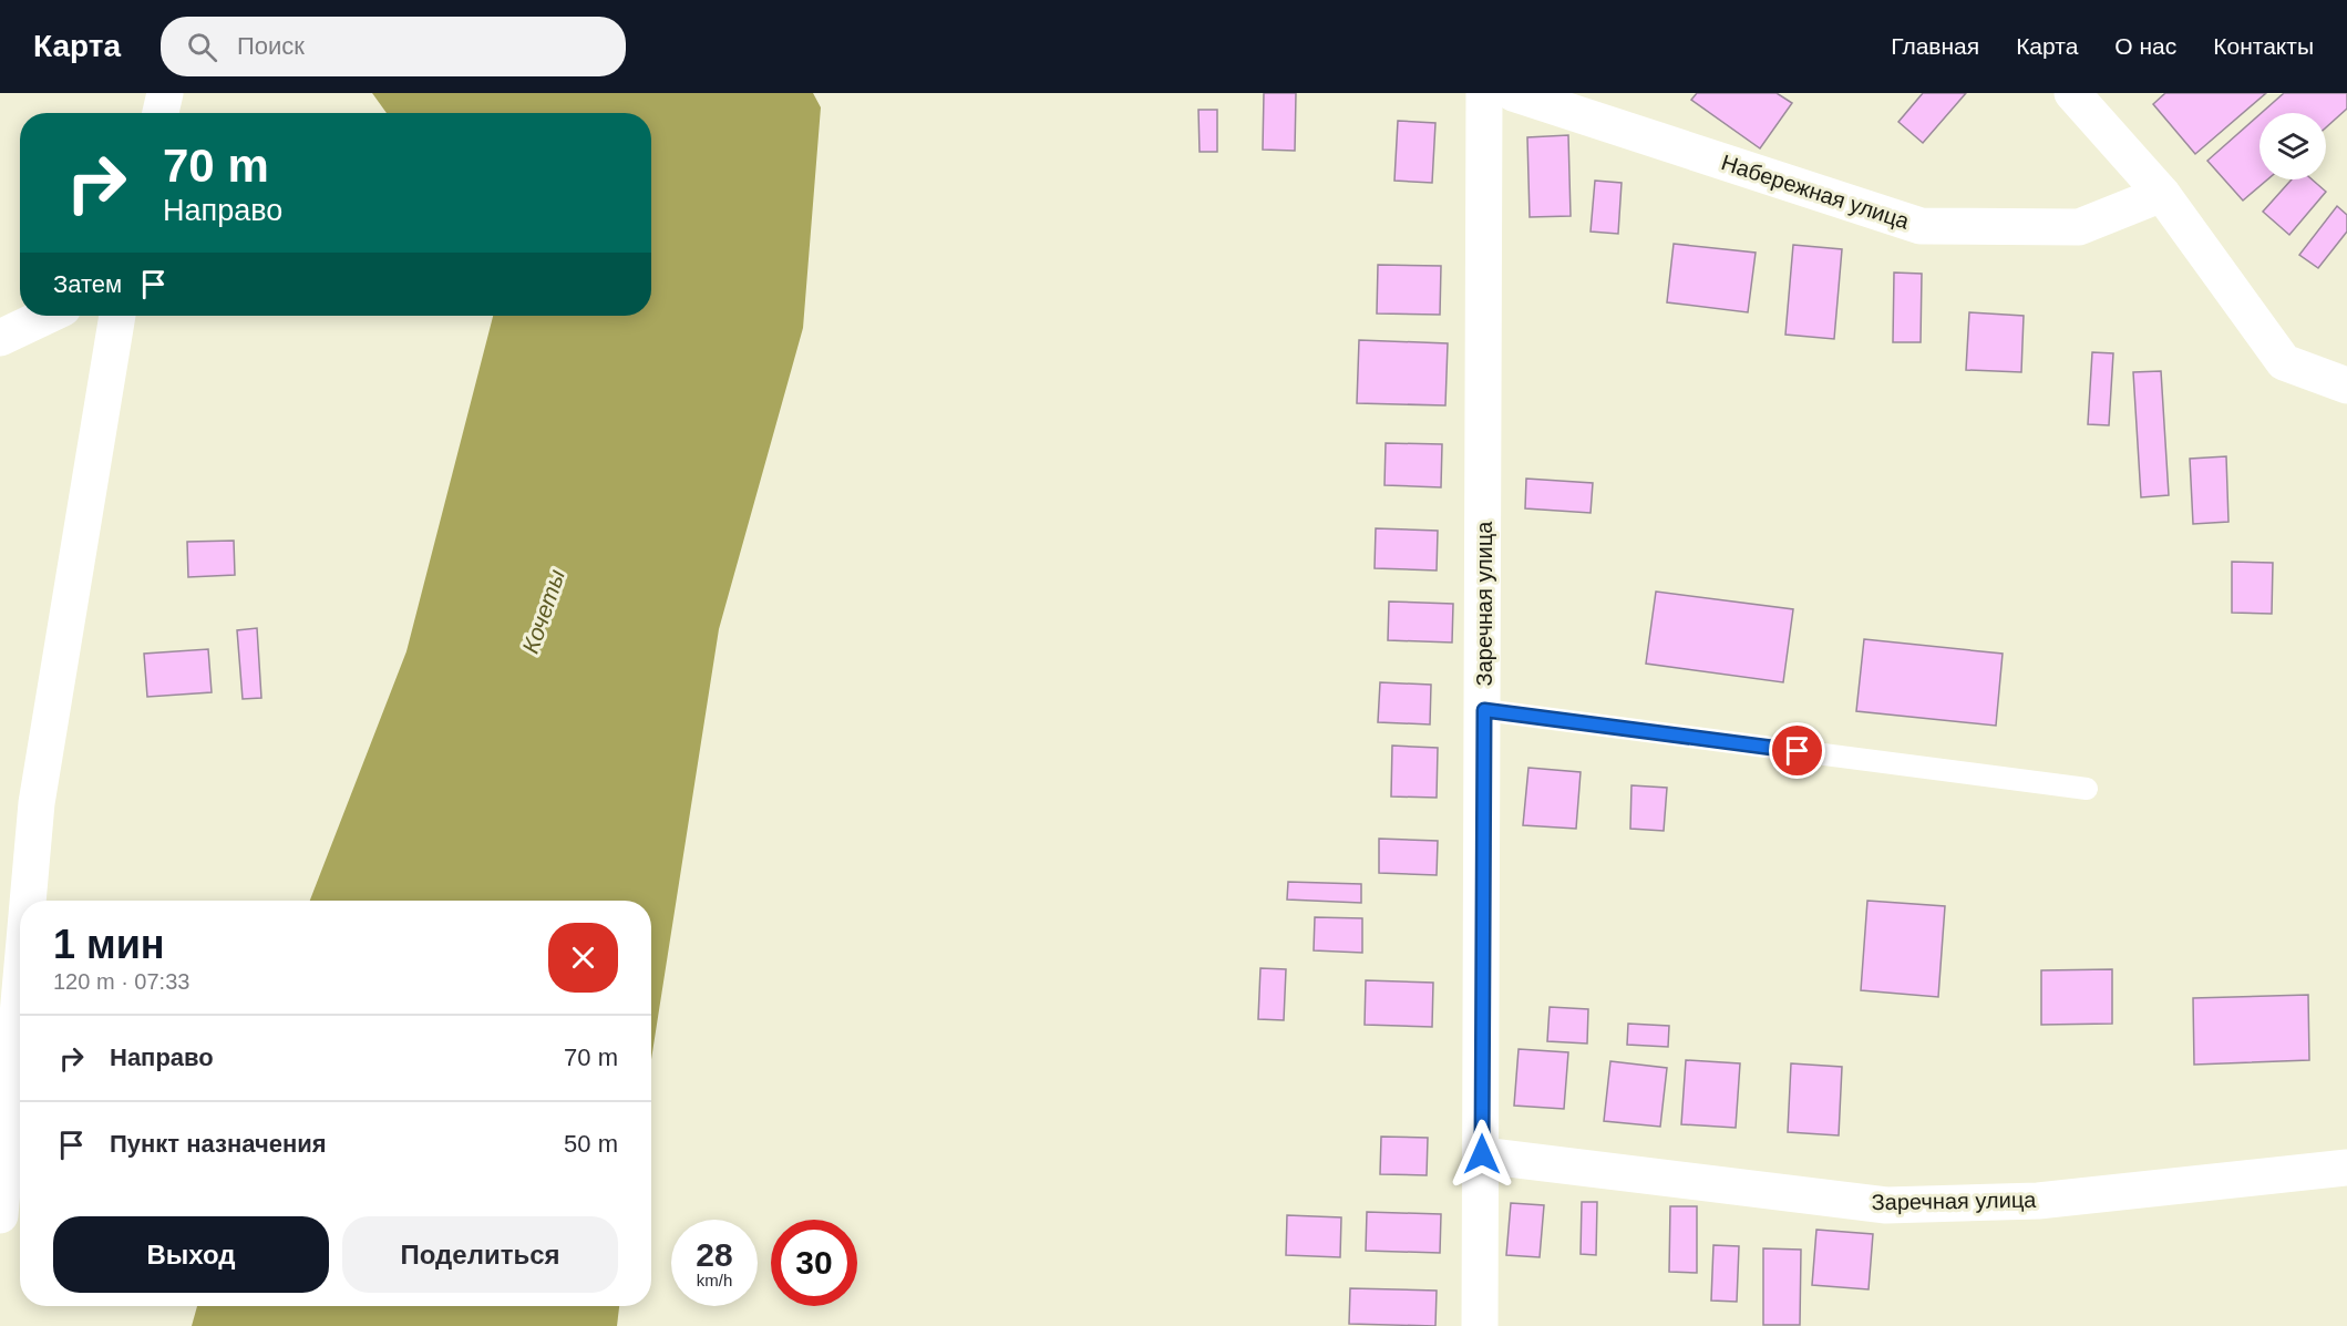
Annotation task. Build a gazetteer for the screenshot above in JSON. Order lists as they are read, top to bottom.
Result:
{
  "streets": {
    "street": ["Набережная улица", "Заречная улица"]
  },
  "water": ["Кочеты"],
  "page": {
    "header": "Карта",
    "search": "Поиск",
    "nav": [
      "Главная",
      "Карта",
      "О нас",
      "Контакты"
    ],
    "turn": ["70 m", "Направо"],
    "then": "Затем",
    "heading": ["1 мин", "120 m · 07:33"],
    "list": [
      {
        "name": "Направо",
        "value": "70 m"
      },
      {
        "name": "Пункт назначения",
        "value": "50 m"
      }
    ],
    "buttons": ["Выход", "Поделиться"],
    "speed": "28 km/h",
    "limit": "30"
  }
}
